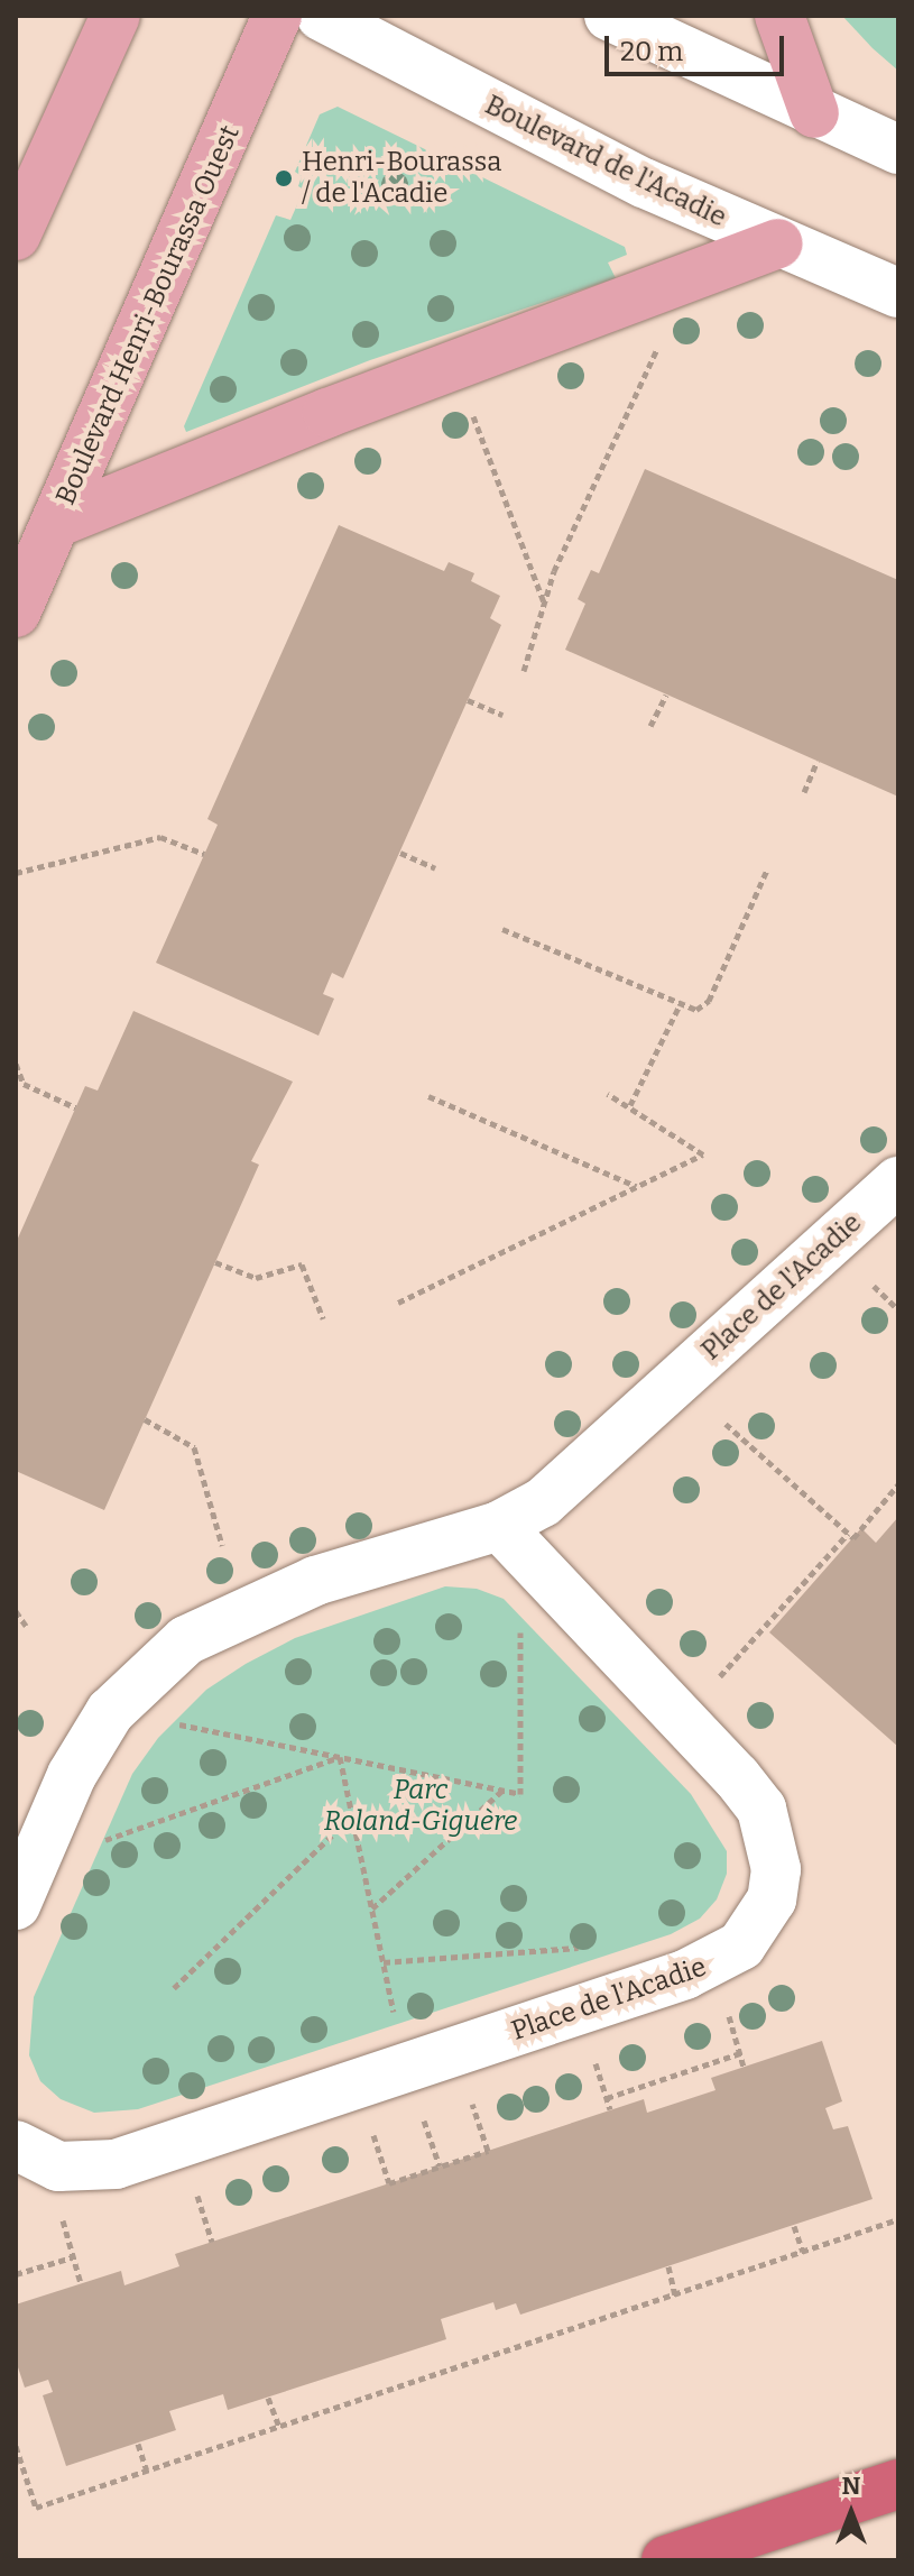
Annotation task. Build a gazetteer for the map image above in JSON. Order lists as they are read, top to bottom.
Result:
{
  "streets": {
    "main road": ["Boulevard Henri-Bourassa Ouest"],
    "street": ["Boulevard de l'Acadie", "Place de l'Acadie"]
  },
  "parks": ["Parc Roland-Giguère"],
  "places": ["Henri-Bourassa / de l'Acadie"],
  "scale_bar": "20 m",
  "north": "top"
}
